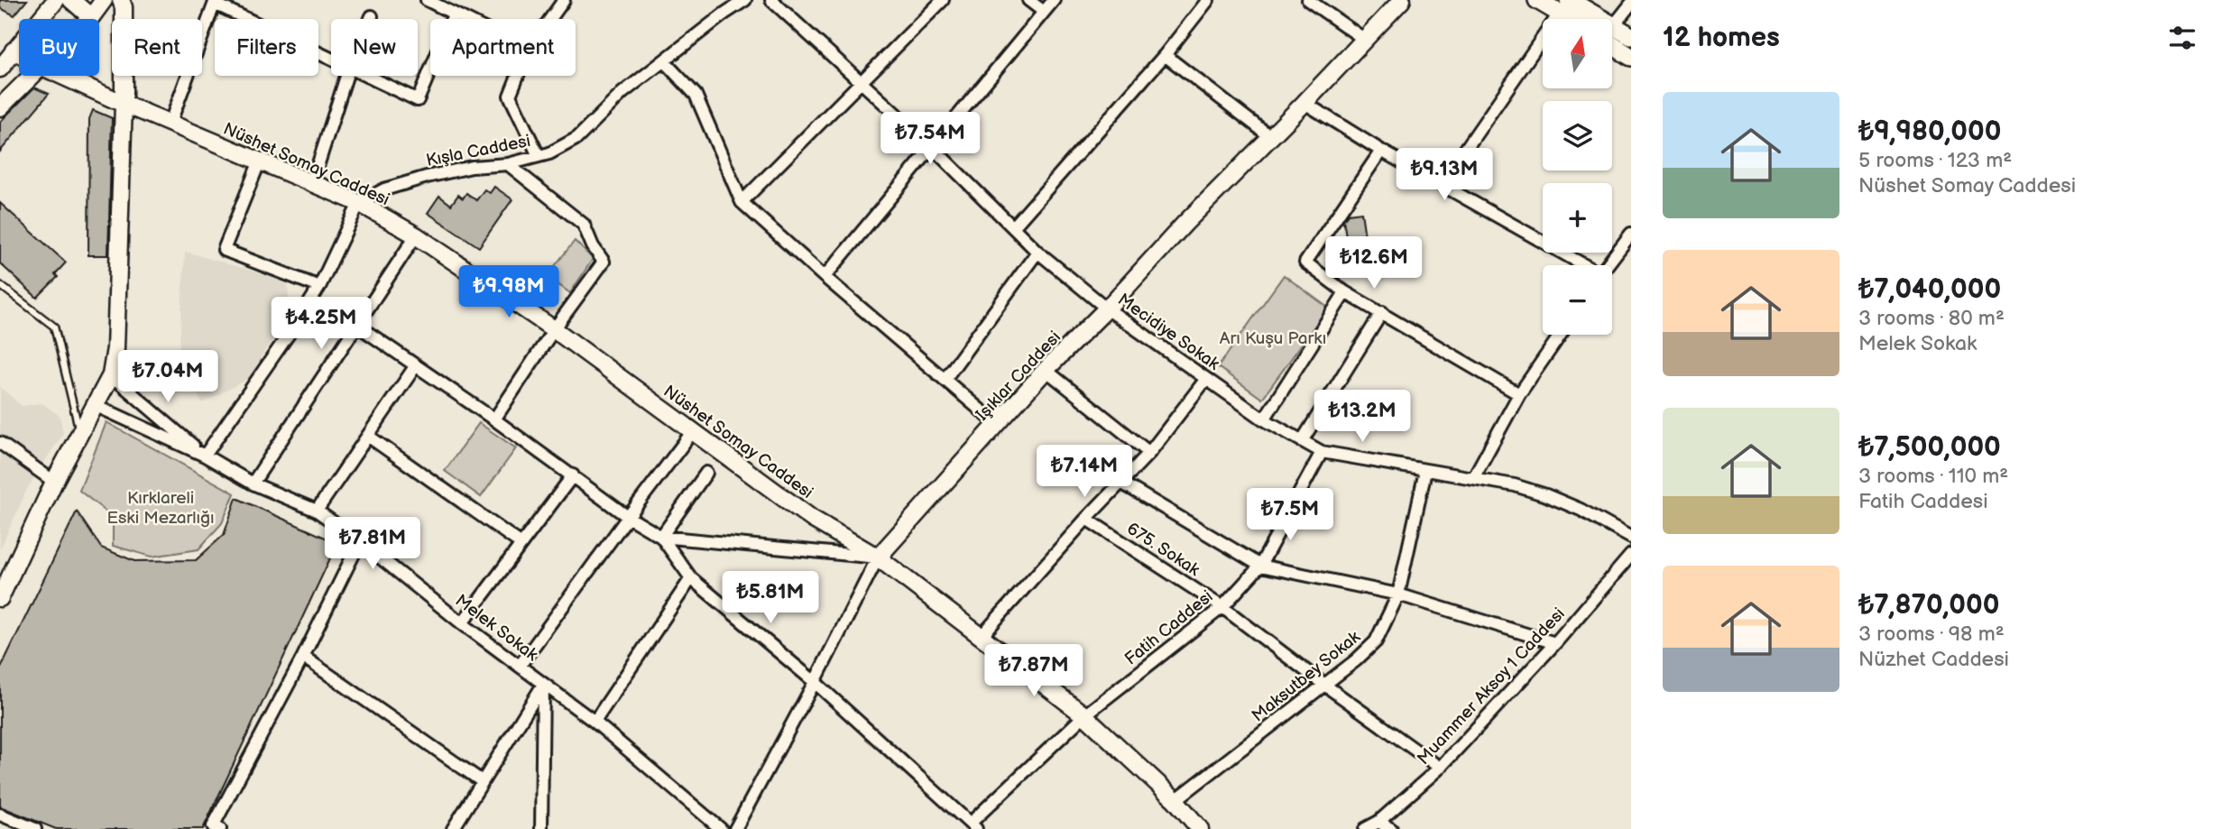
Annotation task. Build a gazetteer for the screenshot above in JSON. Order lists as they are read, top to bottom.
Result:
{
  "streets": {
    "street": [
      "Kışla Caddesi",
      "Nüshet Somay Caddesi",
      "Mecidiye Sokak",
      "Işıklar Caddesi",
      "675. Sokak",
      "Melek Sokak",
      "Fatih Caddesi",
      "Maksutbey Sokak",
      "Muammer Aksoy 1 Caddesi"
    ]
  },
  "crossings": [
    ["Kışla Caddesi", "Nüshet Somay Caddesi"],
    ["Nüshet Somay Caddesi", "Işıklar Caddesi"],
    ["Nüshet Somay Caddesi", "Fatih Caddesi"],
    ["Nüshet Somay Caddesi", "Maksutbey Sokak"],
    ["Mecidiye Sokak", "Işıklar Caddesi"],
    ["Mecidiye Sokak", "Fatih Caddesi"],
    ["Mecidiye Sokak", "Maksutbey Sokak"],
    ["675. Sokak", "Fatih Caddesi"],
    ["675. Sokak", "Maksutbey Sokak"],
    ["675. Sokak", "Muammer Aksoy 1 Caddesi"]
  ],
  "parks": ["Arı Kuşu Parkı", "Kırklareli Eski Mezarlığı"],
  "north": "top",
  "page": {
    "heading": "12 homes",
    "map_buttons": ["+", "−"],
    "chip": [
      "Buy",
      "Rent",
      "Filters",
      "New",
      "Apartment"
    ],
    "list": [
      {
        "name": "₺9,980,000",
        "note": "5 rooms · 123 m² · Nüshet Somay Caddesi"
      },
      {
        "name": "₺7,040,000",
        "note": "3 rooms · 80 m² · Melek Sokak"
      },
      {
        "name": "₺7,500,000",
        "note": "3 rooms · 110 m² · Fatih Caddesi"
      },
      {
        "name": "₺7,870,000",
        "note": "3 rooms · 98 m² · Nüzhet Caddesi"
      }
    ],
    "price": [
      "₺7.54M",
      "₺9.13M",
      "₺12.6M",
      "₺9.98M",
      "₺4.25M",
      "₺7.04M",
      "₺13.2M",
      "₺7.14M",
      "₺7.5M",
      "₺7.81M",
      "₺5.81M",
      "₺7.87M"
    ]
  }
}
